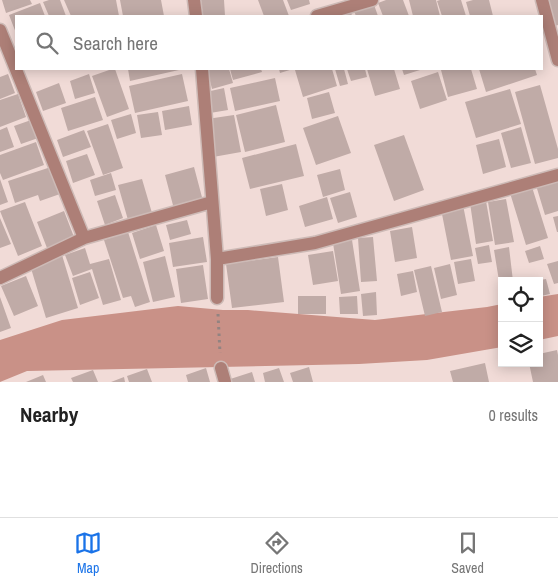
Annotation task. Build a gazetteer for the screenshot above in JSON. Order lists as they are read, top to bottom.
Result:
{
  "page": {
    "search": "Search here",
    "heading": ["Nearby", "0 results"],
    "nav": ["Map", "Directions", "Saved"]
  }
}
